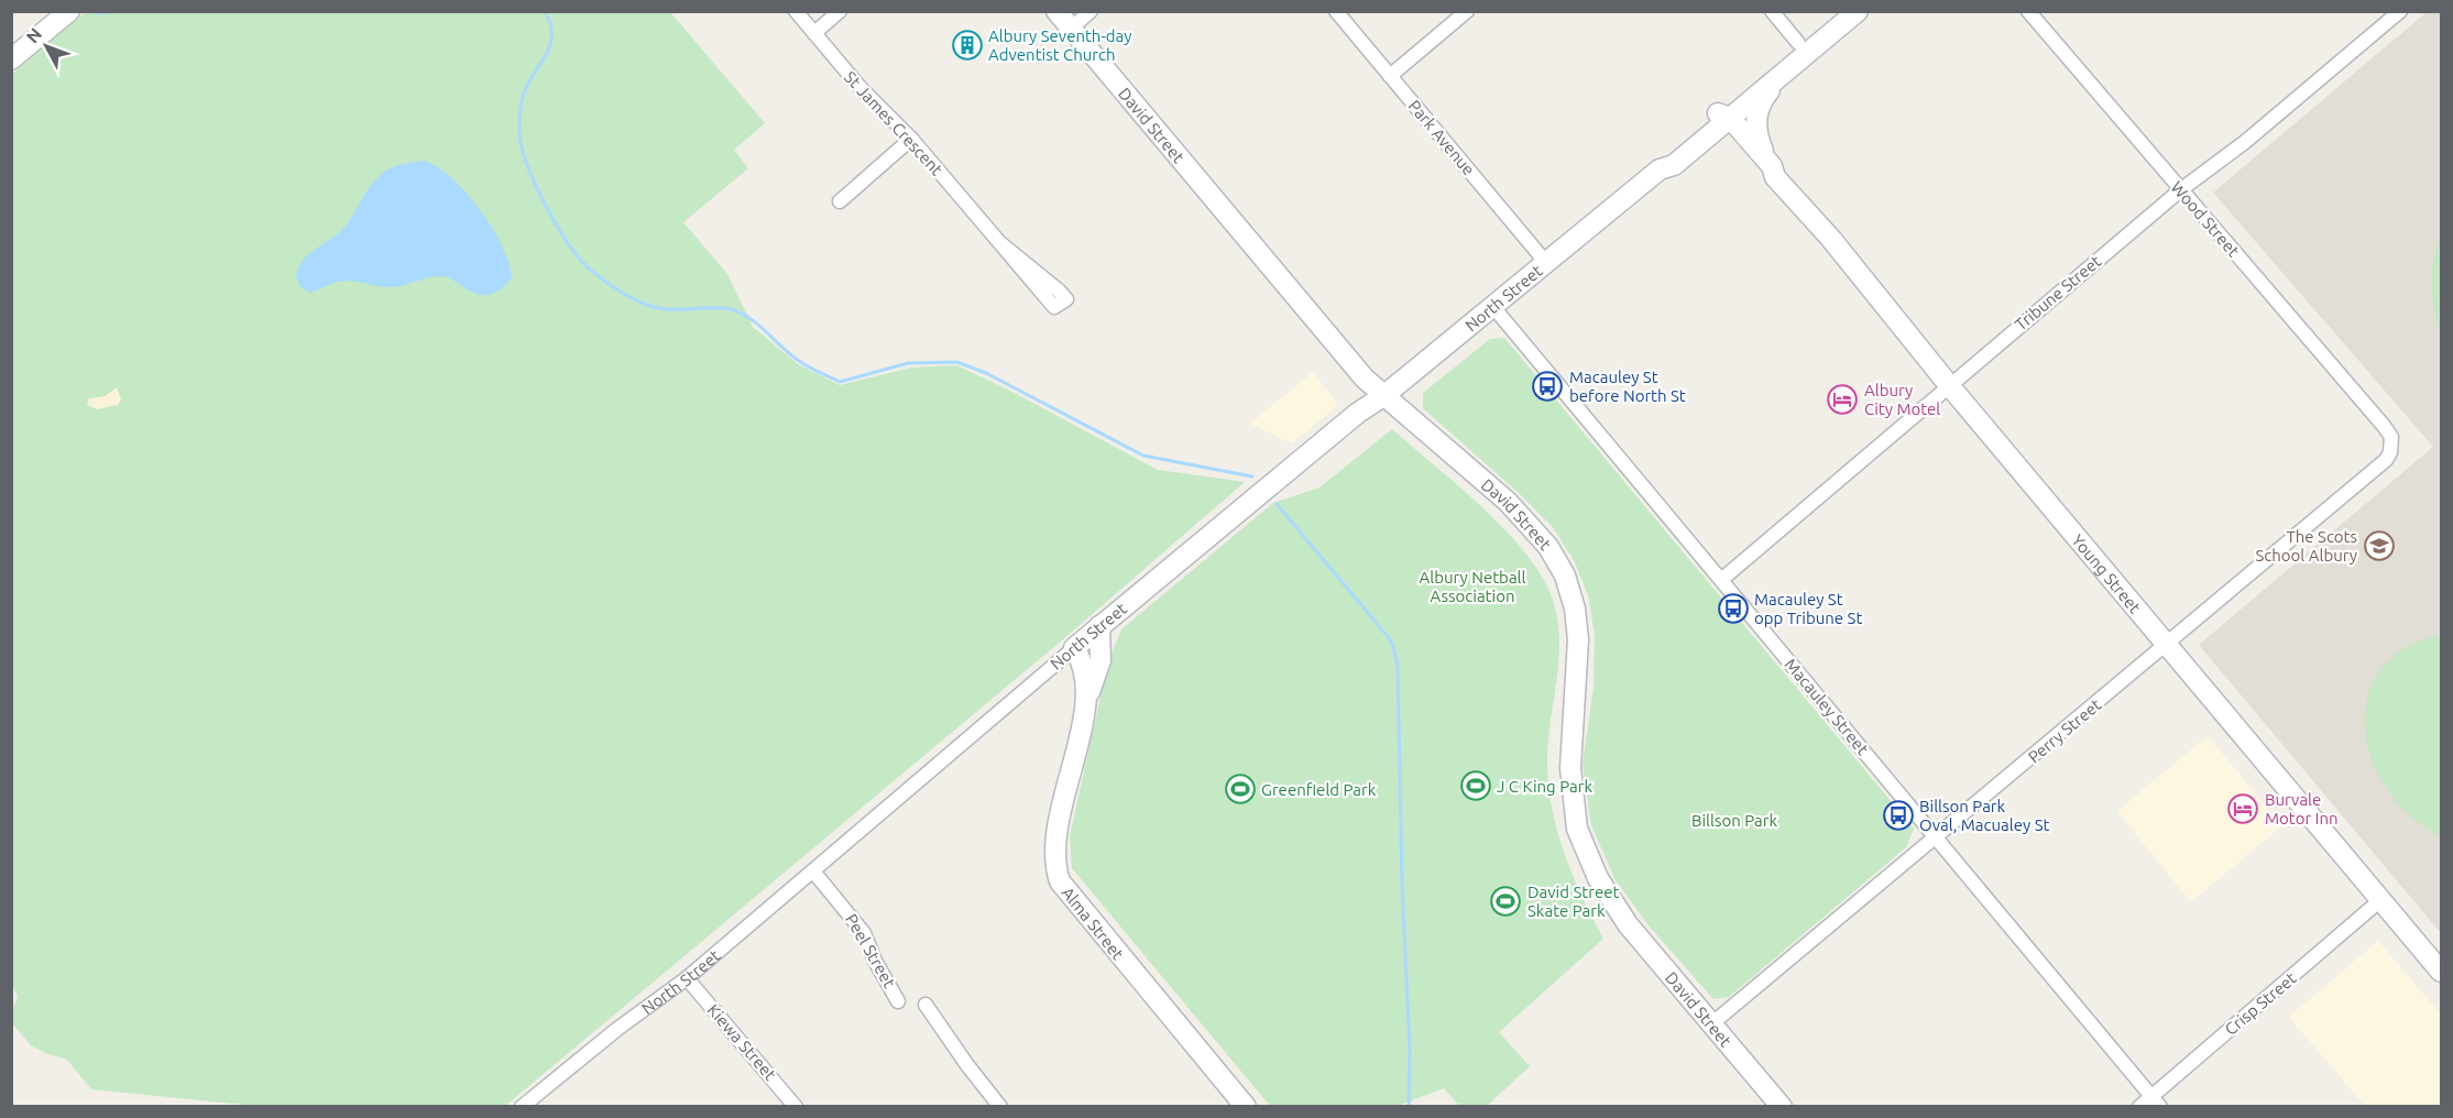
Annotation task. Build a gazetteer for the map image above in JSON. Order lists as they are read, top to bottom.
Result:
{
  "streets": {
    "main road": [
      "David Street",
      "North Street",
      "Young Street",
      "Alma Street"
    ],
    "street": [
      "St James Crescent",
      "Park Avenue",
      "Wood Street",
      "Tribune Street",
      "Macauley Street",
      "Perry Street",
      "Peel Street",
      "Crisp Street",
      "Kiewa Street"
    ]
  },
  "crossings": [
    ["David Street", "North Street"],
    ["David Street", "Perry Street"],
    ["Park Avenue", "North Street"],
    ["Wood Street", "Tribune Street"],
    ["Wood Street", "Perry Street"],
    ["Tribune Street", "Young Street"],
    ["Tribune Street", "Macauley Street"],
    ["North Street", "Young Street"],
    ["North Street", "Macauley Street"],
    ["North Street", "Alma Street"],
    ["North Street", "Peel Street"],
    ["North Street", "Kiewa Street"],
    ["Young Street", "Perry Street"],
    ["Young Street", "Crisp Street"],
    ["Macauley Street", "Perry Street"],
    ["Macauley Street", "Crisp Street"]
  ],
  "parks": ["Albury Netball Association", "Billson Park"],
  "places": {
    "building": ["Albury Seventh-day Adventist Church"],
    "bus stop": ["Macauley St before North St", "Macauley St opp Tribune St", "Billson Park Oval, Macualey St"],
    "hotel": ["Albury City Motel", "Burvale Motor Inn"],
    "school or university": ["The Scots School Albury"],
    "sports": ["J C King Park", "Greenfield Park", "David Street Skate Park"]
  },
  "north": "top left"
}
